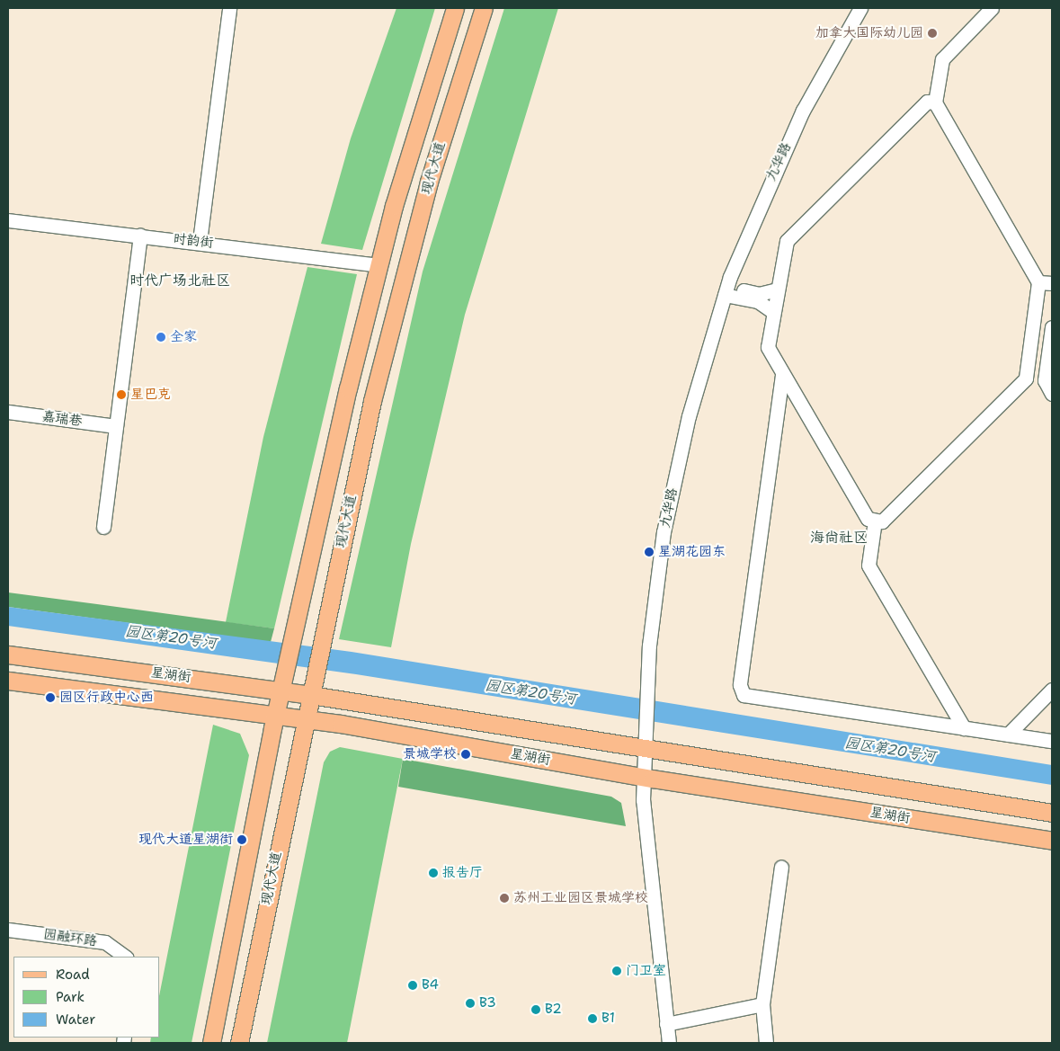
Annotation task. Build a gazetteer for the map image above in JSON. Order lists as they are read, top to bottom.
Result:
{
  "streets": {
    "main road": ["现代大道", "星湖街"],
    "street": [
      "九华路",
      "时韵街",
      "嘉瑞巷",
      "园融环路"
    ]
  },
  "crossings": [
    ["九华路", "星湖街"],
    ["现代大道", "时韵街"],
    ["现代大道", "星湖街"]
  ],
  "districts": ["时代广场北社区", "海尚社区"],
  "water": ["园区第20号河"],
  "places": [
    "加拿大国际幼儿园",
    "全家",
    "星巴克",
    "星湖花园东",
    "园区行政中心西",
    "景城学校",
    "现代大道星湖街",
    "报告厅",
    "苏州工业园区景城学校",
    "门卫室",
    "B4",
    "B3",
    "B2",
    "B1"
  ],
  "legend": ["Road", "Park", "Water"]
}
